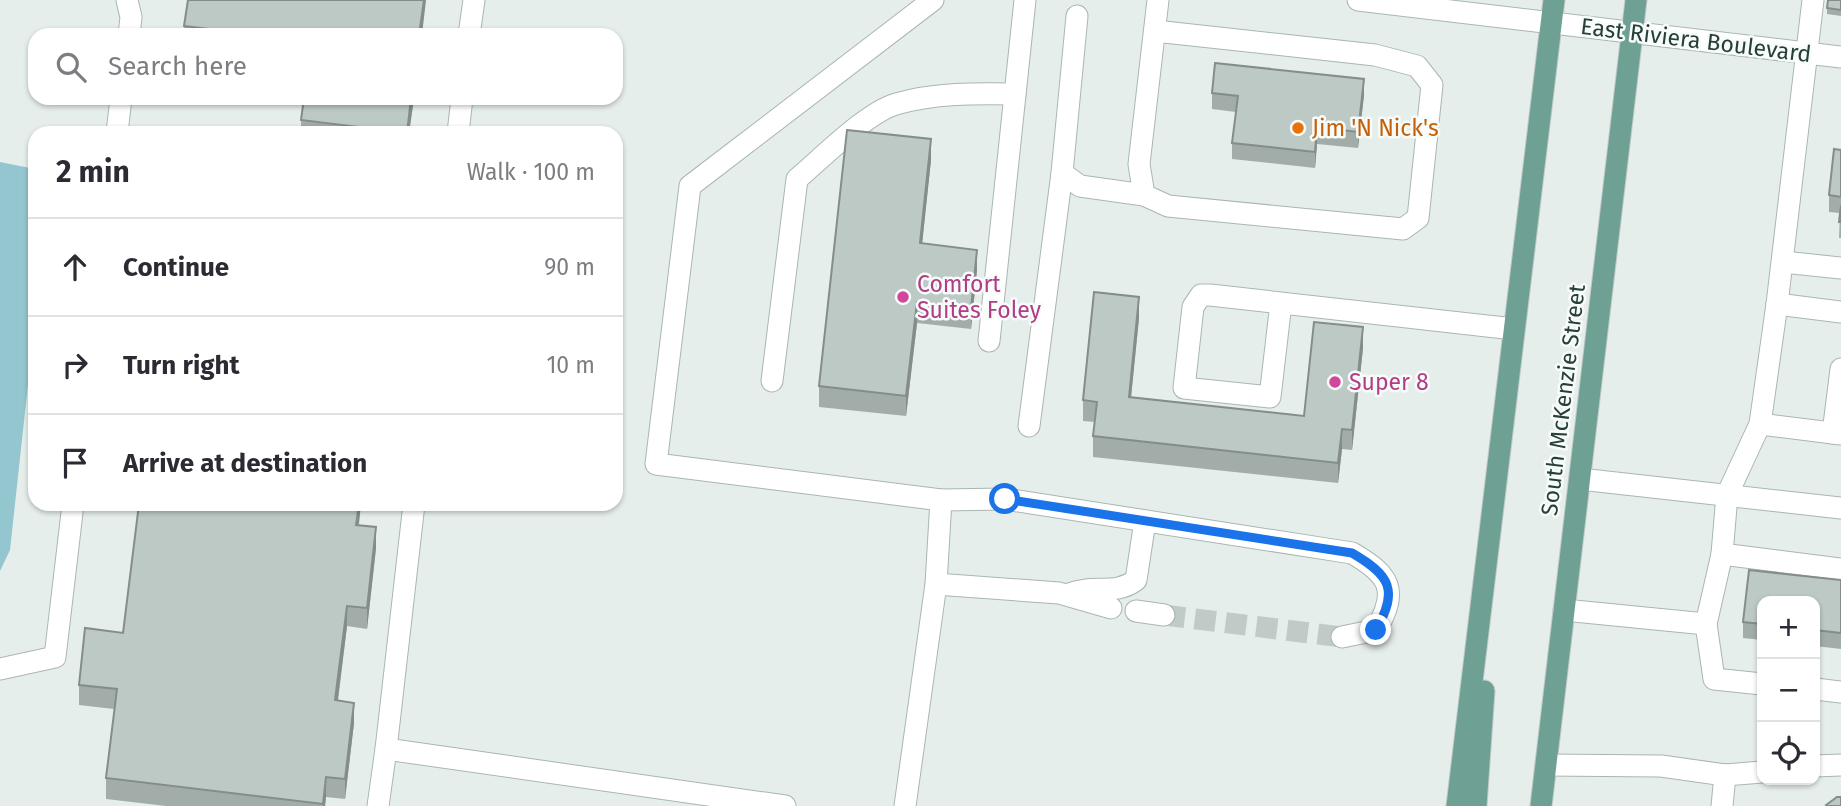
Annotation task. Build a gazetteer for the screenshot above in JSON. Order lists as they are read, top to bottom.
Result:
{
  "streets": {
    "main road": ["South McKenzie Street"],
    "street": ["East Riviera Boulevard"]
  },
  "crossings": [
    ["East Riviera Boulevard", "South McKenzie Street"]
  ],
  "places": ["Jim 'N Nick's", "Comfort Suites Foley", "Super 8"],
  "page": {
    "search": "Search here",
    "heading": ["2 min", "Walk · 100 m"],
    "list": [
      ["Continue", "90 m"],
      ["Turn right", "10 m"],
      "Arrive at destination"
    ],
    "map_buttons": ["+", "−"]
  }
}
